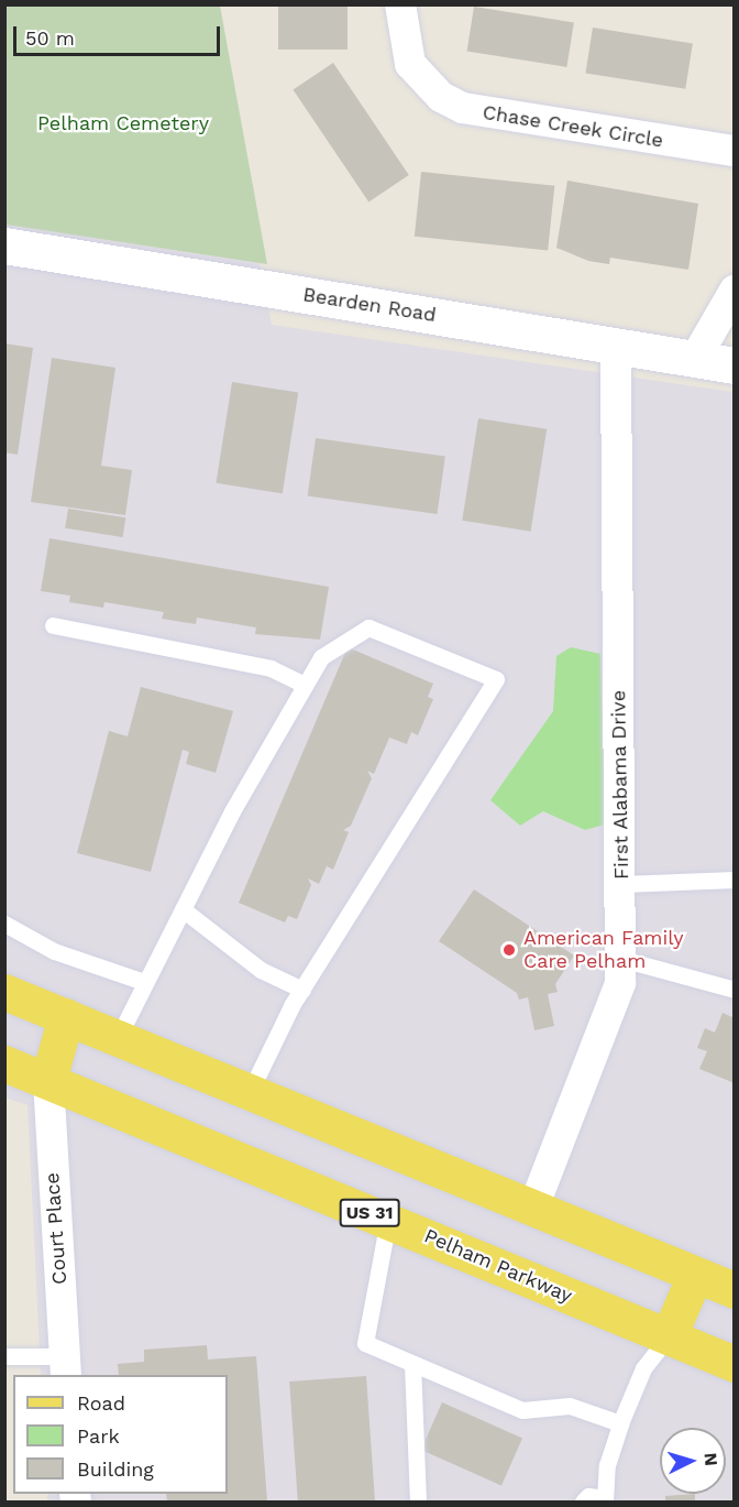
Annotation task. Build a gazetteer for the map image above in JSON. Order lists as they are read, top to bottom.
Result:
{
  "streets": {
    "main road": ["US 31", "Pelham Parkway"],
    "street": [
      "Chase Creek Circle",
      "Bearden Road",
      "First Alabama Drive",
      "Court Place"
    ]
  },
  "crossings": [
    ["Bearden Road", "First Alabama Drive"],
    ["Court Place", "Pelham Parkway"]
  ],
  "parks": ["Pelham Cemetery"],
  "places": ["American Family Care Pelham"],
  "legend": ["Road", "Park", "Building"],
  "scale_bar": "50 m",
  "north": "right"
}
